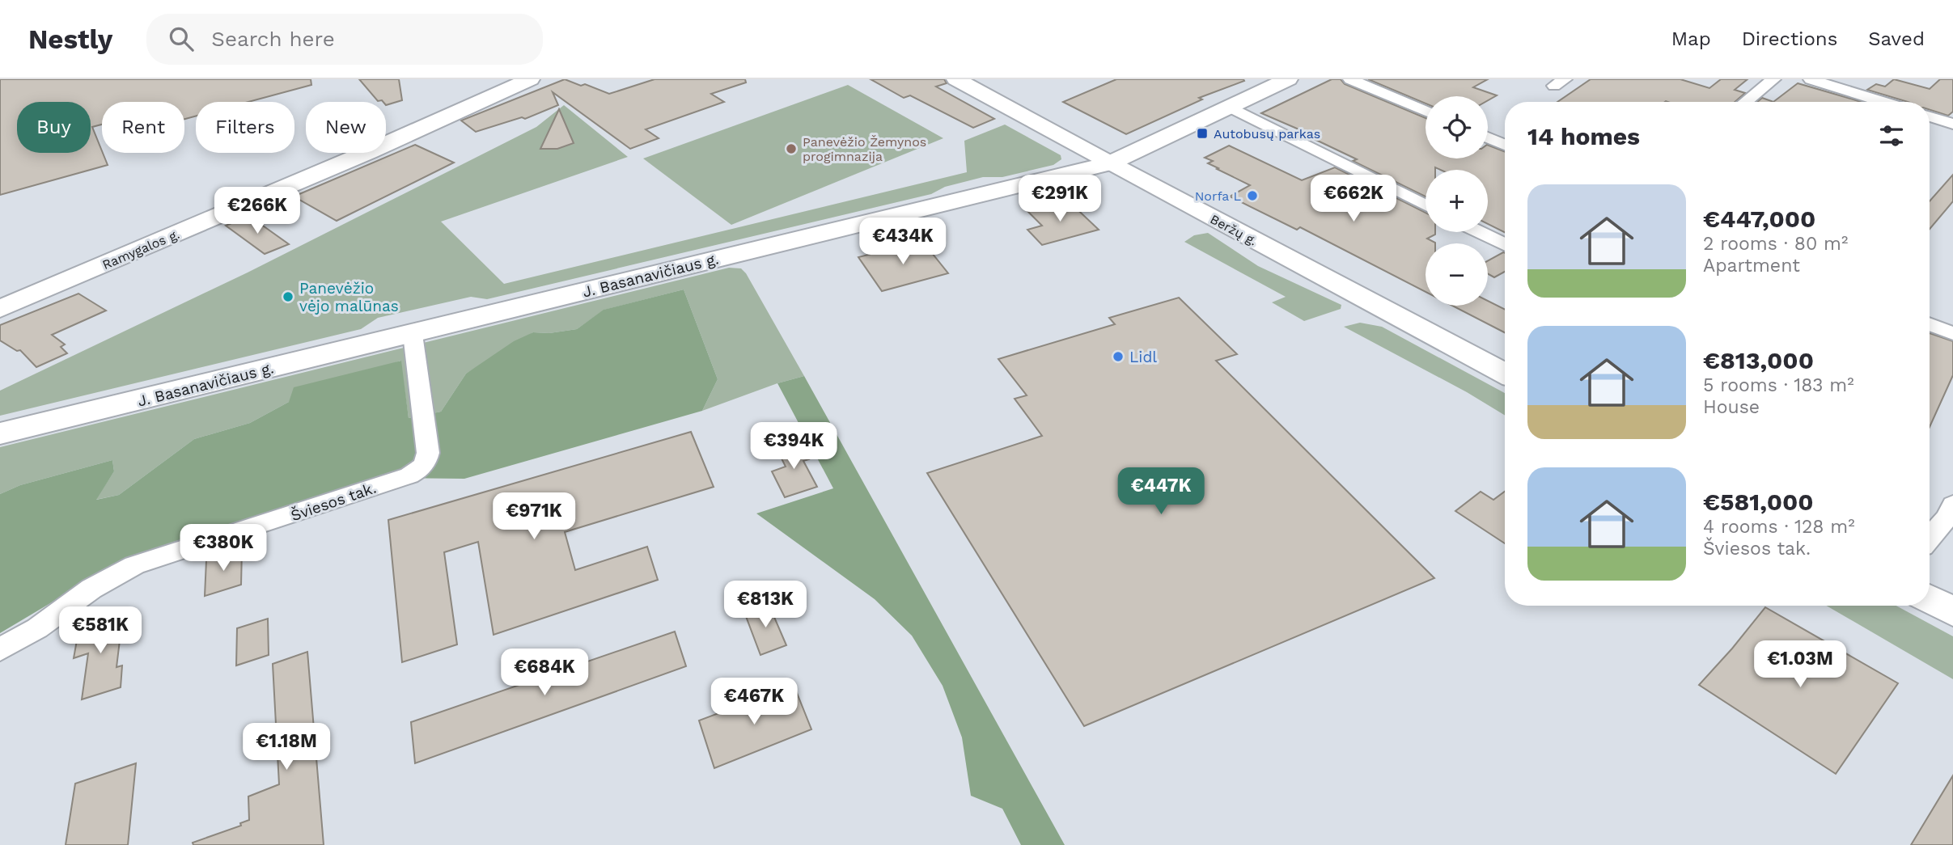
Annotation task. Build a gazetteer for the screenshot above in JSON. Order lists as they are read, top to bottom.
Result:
{
  "streets": {
    "main road": ["Beržų g.", "Ramygalos g.", "J. Basanavičiaus g."],
    "street": ["Šviesos tak."]
  },
  "crossings": [
    ["Beržų g.", "J. Basanavičiaus g."],
    ["J. Basanavičiaus g.", "Šviesos tak."]
  ],
  "places": {
    "transit": ["Autobusų parkas"],
    "other": [
      "Panevėžio Žemynos progimnazija",
      "Norfa L",
      "Panevėžio vėjo malūnas",
      "Lidl"
    ]
  },
  "page": {
    "header": "Nestly",
    "search": "Search here",
    "nav": ["Map", "Directions", "Saved"],
    "map_buttons": ["+", "−"],
    "chip": [
      "Buy",
      "Rent",
      "Filters",
      "New"
    ],
    "heading": "14 homes",
    "list": [
      {
        "name": "€447,000",
        "note": "2 rooms · 80 m² · Apartment"
      },
      {
        "name": "€813,000",
        "note": "5 rooms · 183 m² · House"
      },
      {
        "name": "€581,000",
        "note": "4 rooms · 128 m² · Šviesos tak."
      }
    ],
    "price": [
      "€291K",
      "€662K",
      "€266K",
      "€434K",
      "€394K",
      "€447K",
      "€971K",
      "€380K",
      "€813K",
      "€581K",
      "€1.03M",
      "€684K",
      "€467K",
      "€1.18M"
    ]
  }
}
